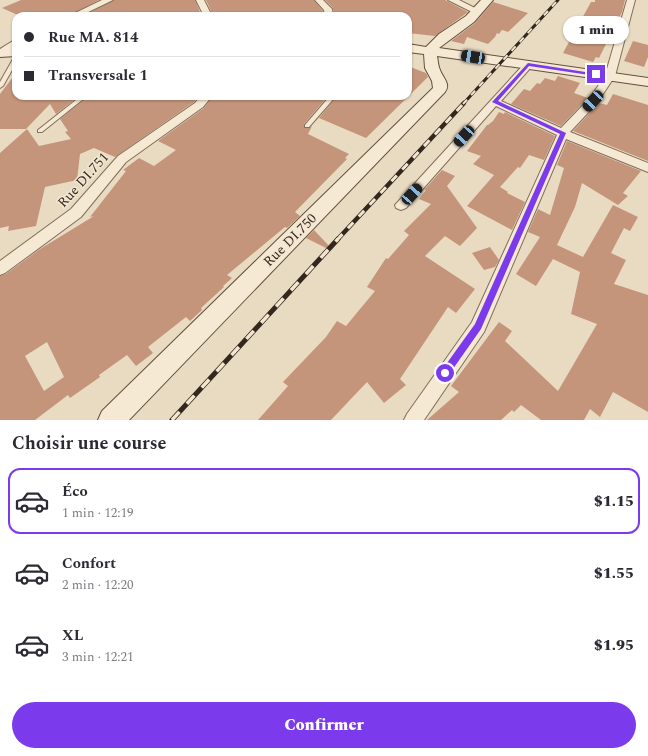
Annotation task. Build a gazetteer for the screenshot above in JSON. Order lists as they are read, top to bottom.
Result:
{
  "streets": {
    "street": ["Rue DI.751", "Rue DI.750"]
  },
  "page": {
    "banner": ["Rue MA. 814", "Transversale 1"],
    "bubble": "1 min",
    "heading": "Choisir une course",
    "list": [
      {
        "name": "Éco",
        "note": "1 min · 12:19",
        "value": "$1.15"
      },
      {
        "name": "Confort",
        "note": "2 min · 12:20",
        "value": "$1.55"
      },
      {
        "name": "XL",
        "note": "3 min · 12:21",
        "value": "$1.95"
      }
    ],
    "buttons": "Confirmer"
  }
}
